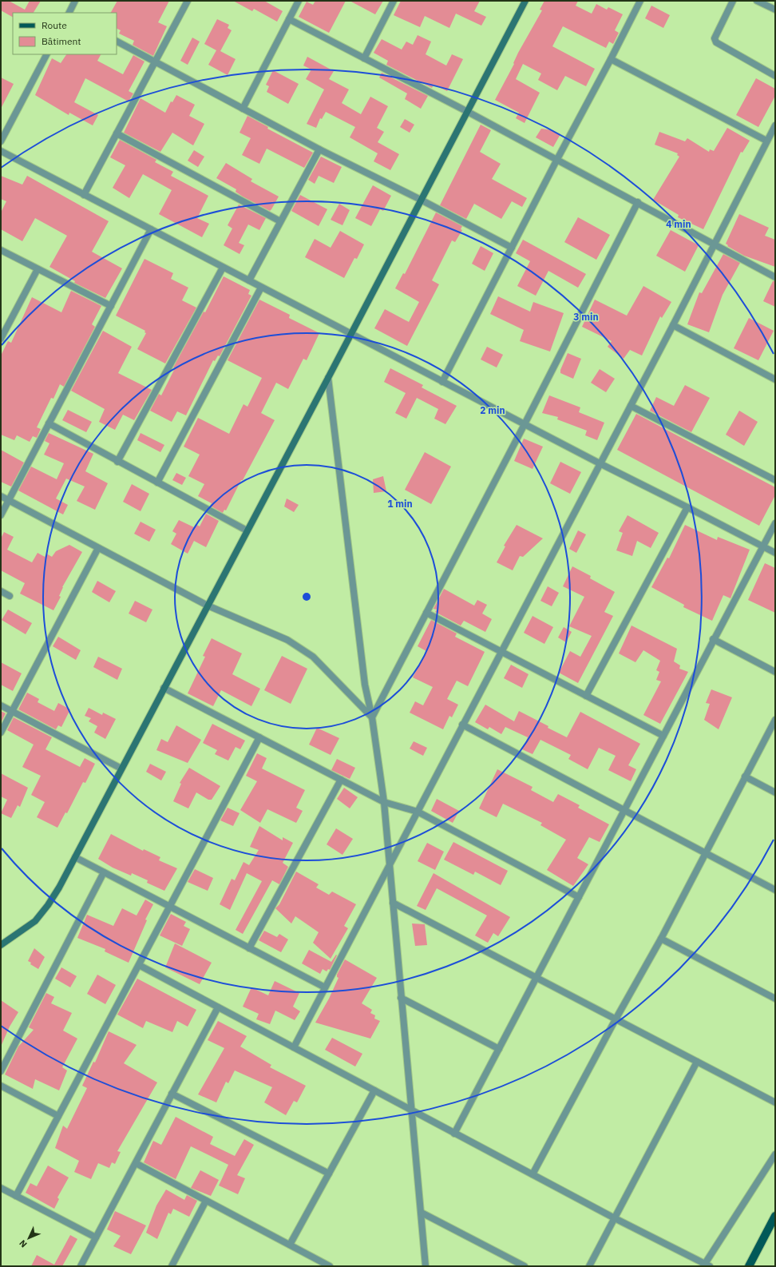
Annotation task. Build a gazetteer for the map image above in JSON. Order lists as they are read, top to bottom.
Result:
{
  "legend": ["Route", "Bâtiment"],
  "north": "bottom left",
  "rings": [
    "4 min",
    "3 min",
    "2 min",
    "1 min"
  ]
}
